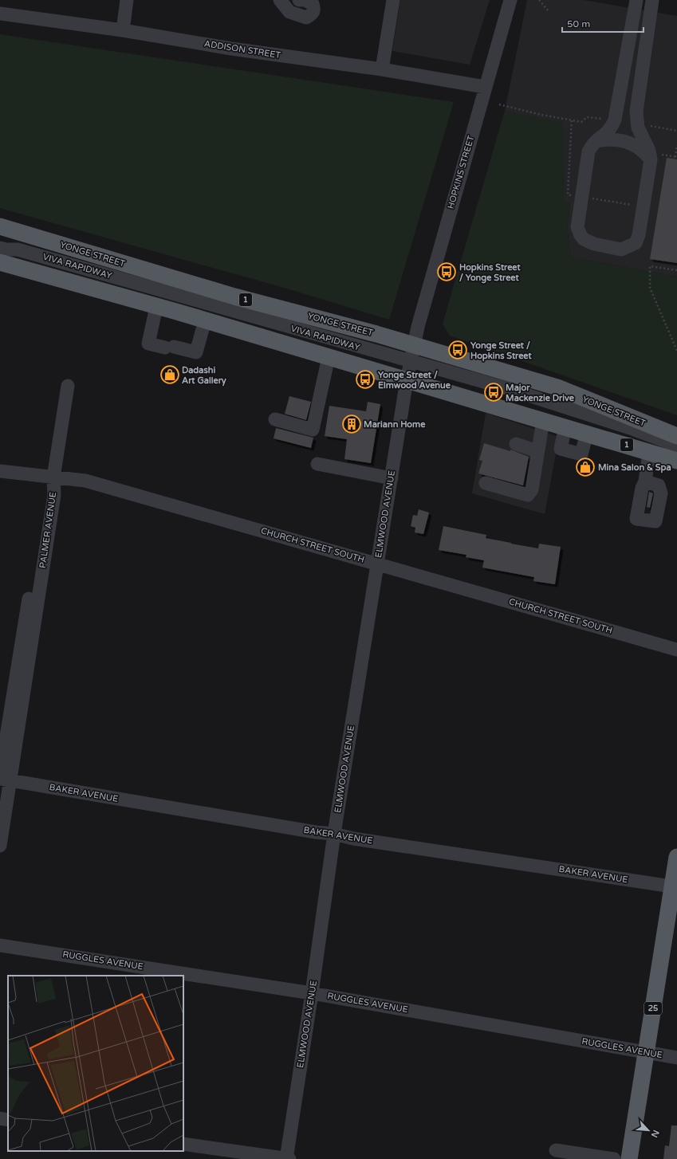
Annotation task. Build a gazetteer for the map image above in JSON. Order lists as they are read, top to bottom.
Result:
{
  "streets": {
    "main road": ["YONGE STREET", "1", "25"],
    "street": [
      "ADDISON STREET",
      "HOPKINS STREET",
      "VIVA RAPIDWAY",
      "ELMWOOD AVENUE",
      "PALMER AVENUE",
      "CHURCH STREET SOUTH",
      "BAKER AVENUE",
      "RUGGLES AVENUE"
    ]
  },
  "crossings": [
    ["ADDISON STREET", "HOPKINS STREET"],
    ["HOPKINS STREET", "YONGE STREET"],
    ["HOPKINS STREET", "VIVA RAPIDWAY"],
    ["HOPKINS STREET", "ELMWOOD AVENUE"],
    ["YONGE STREET", "VIVA RAPIDWAY"],
    ["VIVA RAPIDWAY", "ELMWOOD AVENUE"],
    ["1", "ELMWOOD AVENUE"],
    ["ELMWOOD AVENUE", "CHURCH STREET SOUTH"],
    ["ELMWOOD AVENUE", "BAKER AVENUE"],
    ["ELMWOOD AVENUE", "RUGGLES AVENUE"],
    ["PALMER AVENUE", "CHURCH STREET SOUTH"],
    ["PALMER AVENUE", "BAKER AVENUE"],
    ["BAKER AVENUE", "25"],
    ["RUGGLES AVENUE", "25"]
  ],
  "places": {
    "bus stop": [
      "Hopkins Street / Yonge Street",
      "Yonge Street / Hopkins Street",
      "Yonge Street / Elmwood Avenue",
      "Major Mackenzie Drive"
    ],
    "shop": ["Dadashi Art Gallery", "Mina Salon & Spa"],
    "building": ["Mariann Home"]
  },
  "scale_bar": "50 m",
  "north": "bottom right"
}
